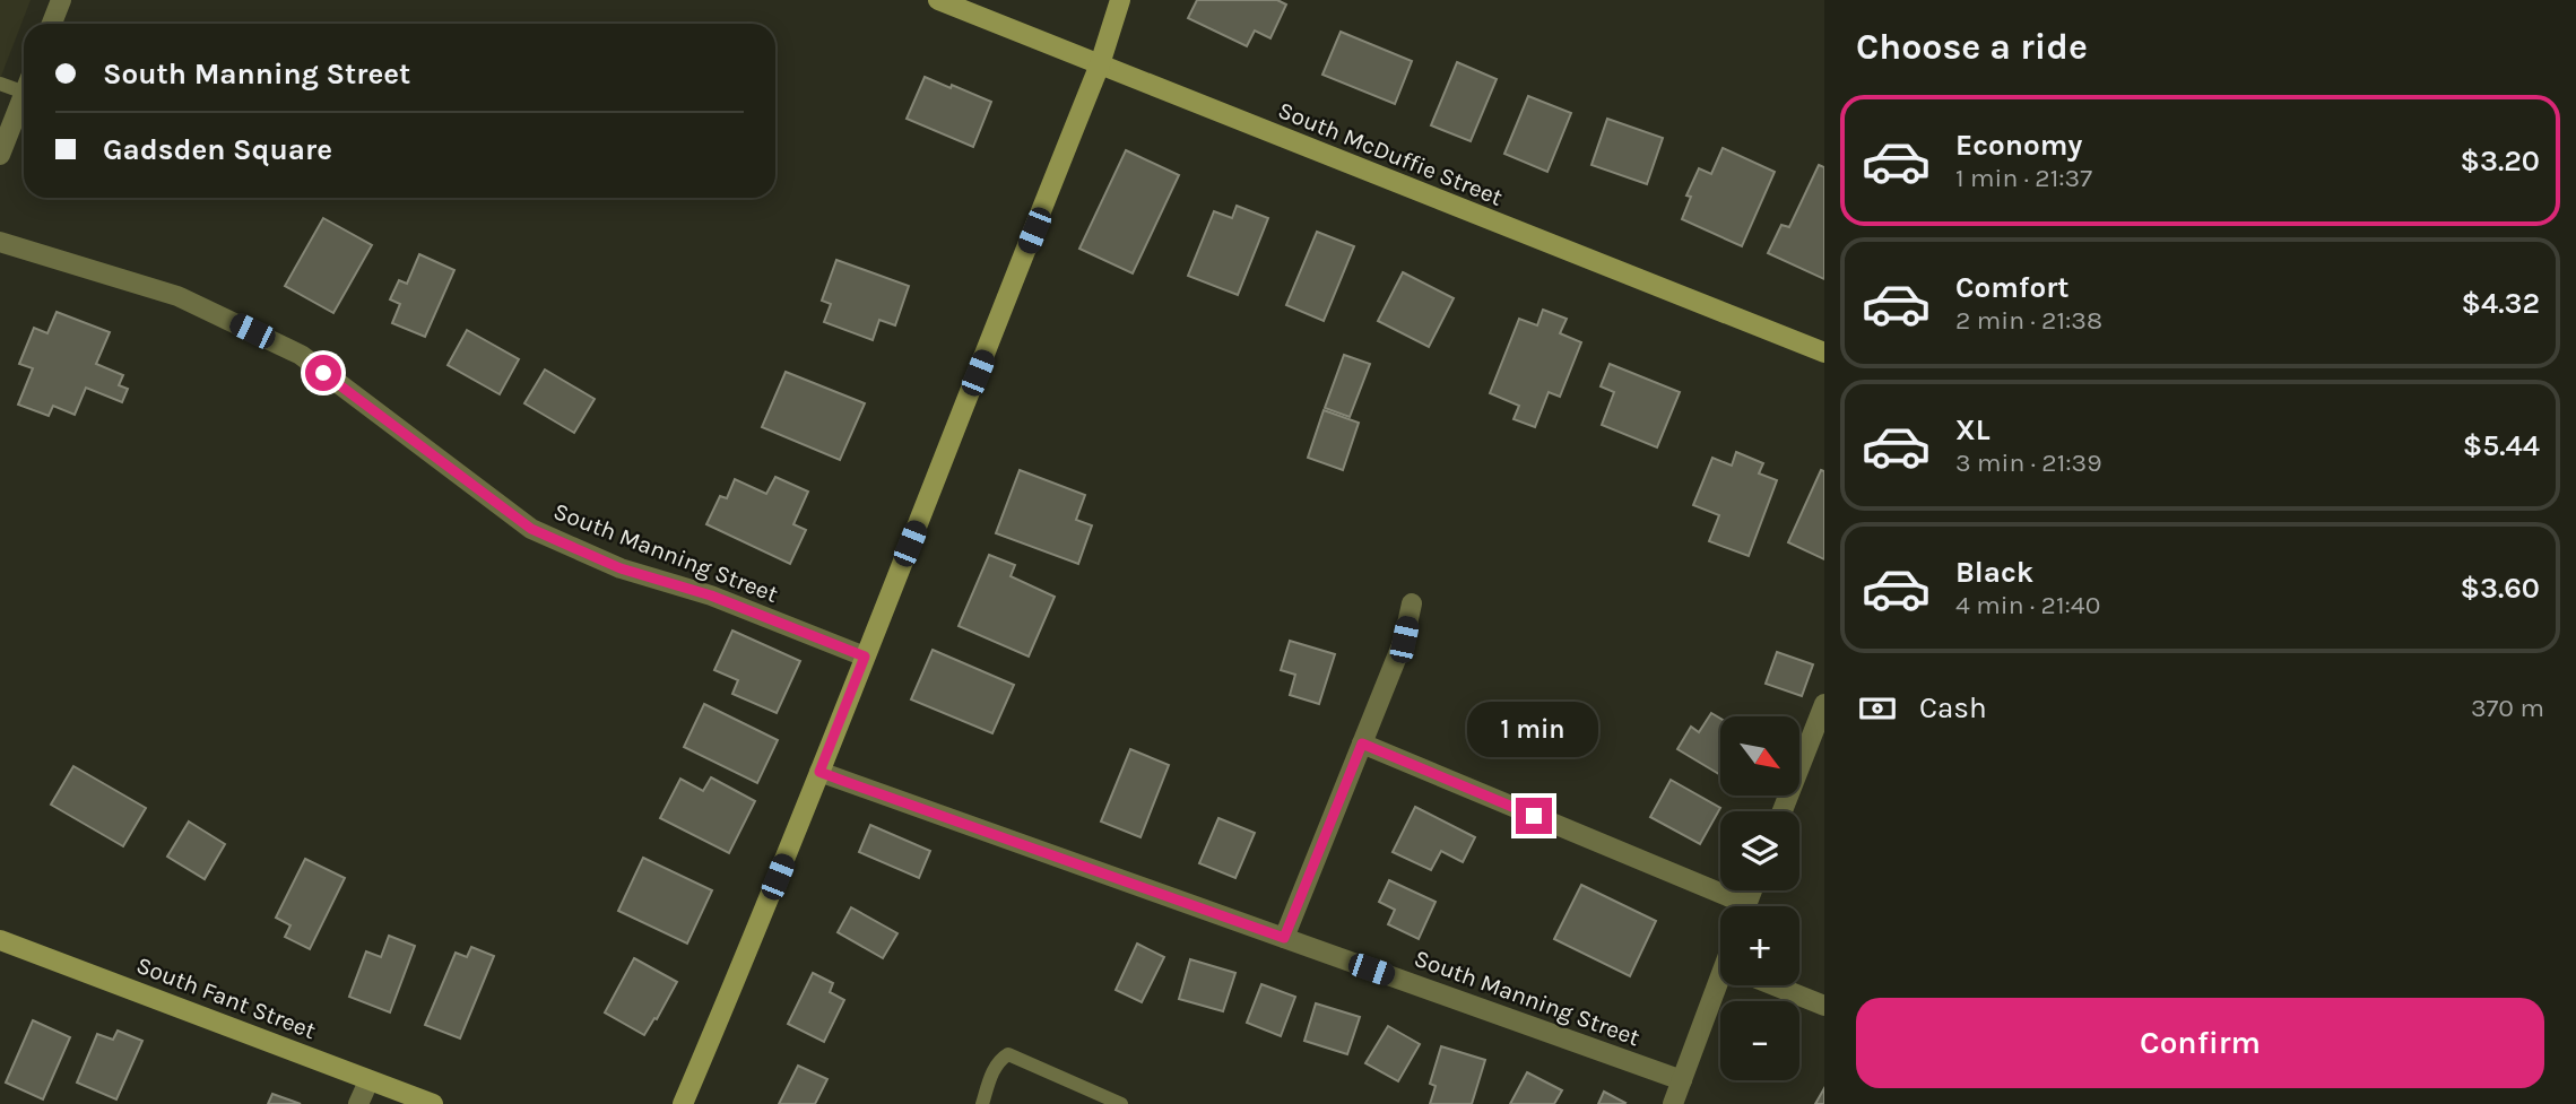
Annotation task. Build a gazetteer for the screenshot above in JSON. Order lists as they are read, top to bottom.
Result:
{
  "streets": {
    "street": ["South McDuffie Street", "South Manning Street", "South Fant Street"]
  },
  "north": "bottom right",
  "page": {
    "heading": "Choose a ride",
    "banner": ["South Manning Street", "Gadsden Square"],
    "list": [
      {
        "name": "Economy",
        "note": "1 min · 21:37",
        "value": "$3.20"
      },
      {
        "name": "Comfort",
        "note": "2 min · 21:38",
        "value": "$4.32"
      },
      {
        "name": "XL",
        "note": "3 min · 21:39",
        "value": "$5.44"
      },
      {
        "name": "Black",
        "note": "4 min · 21:40",
        "value": "$3.60"
      }
    ],
    "pay": ["Cash", "370 m"],
    "bubble": "1 min",
    "map_buttons": ["+", "−"],
    "buttons": "Confirm"
  }
}
